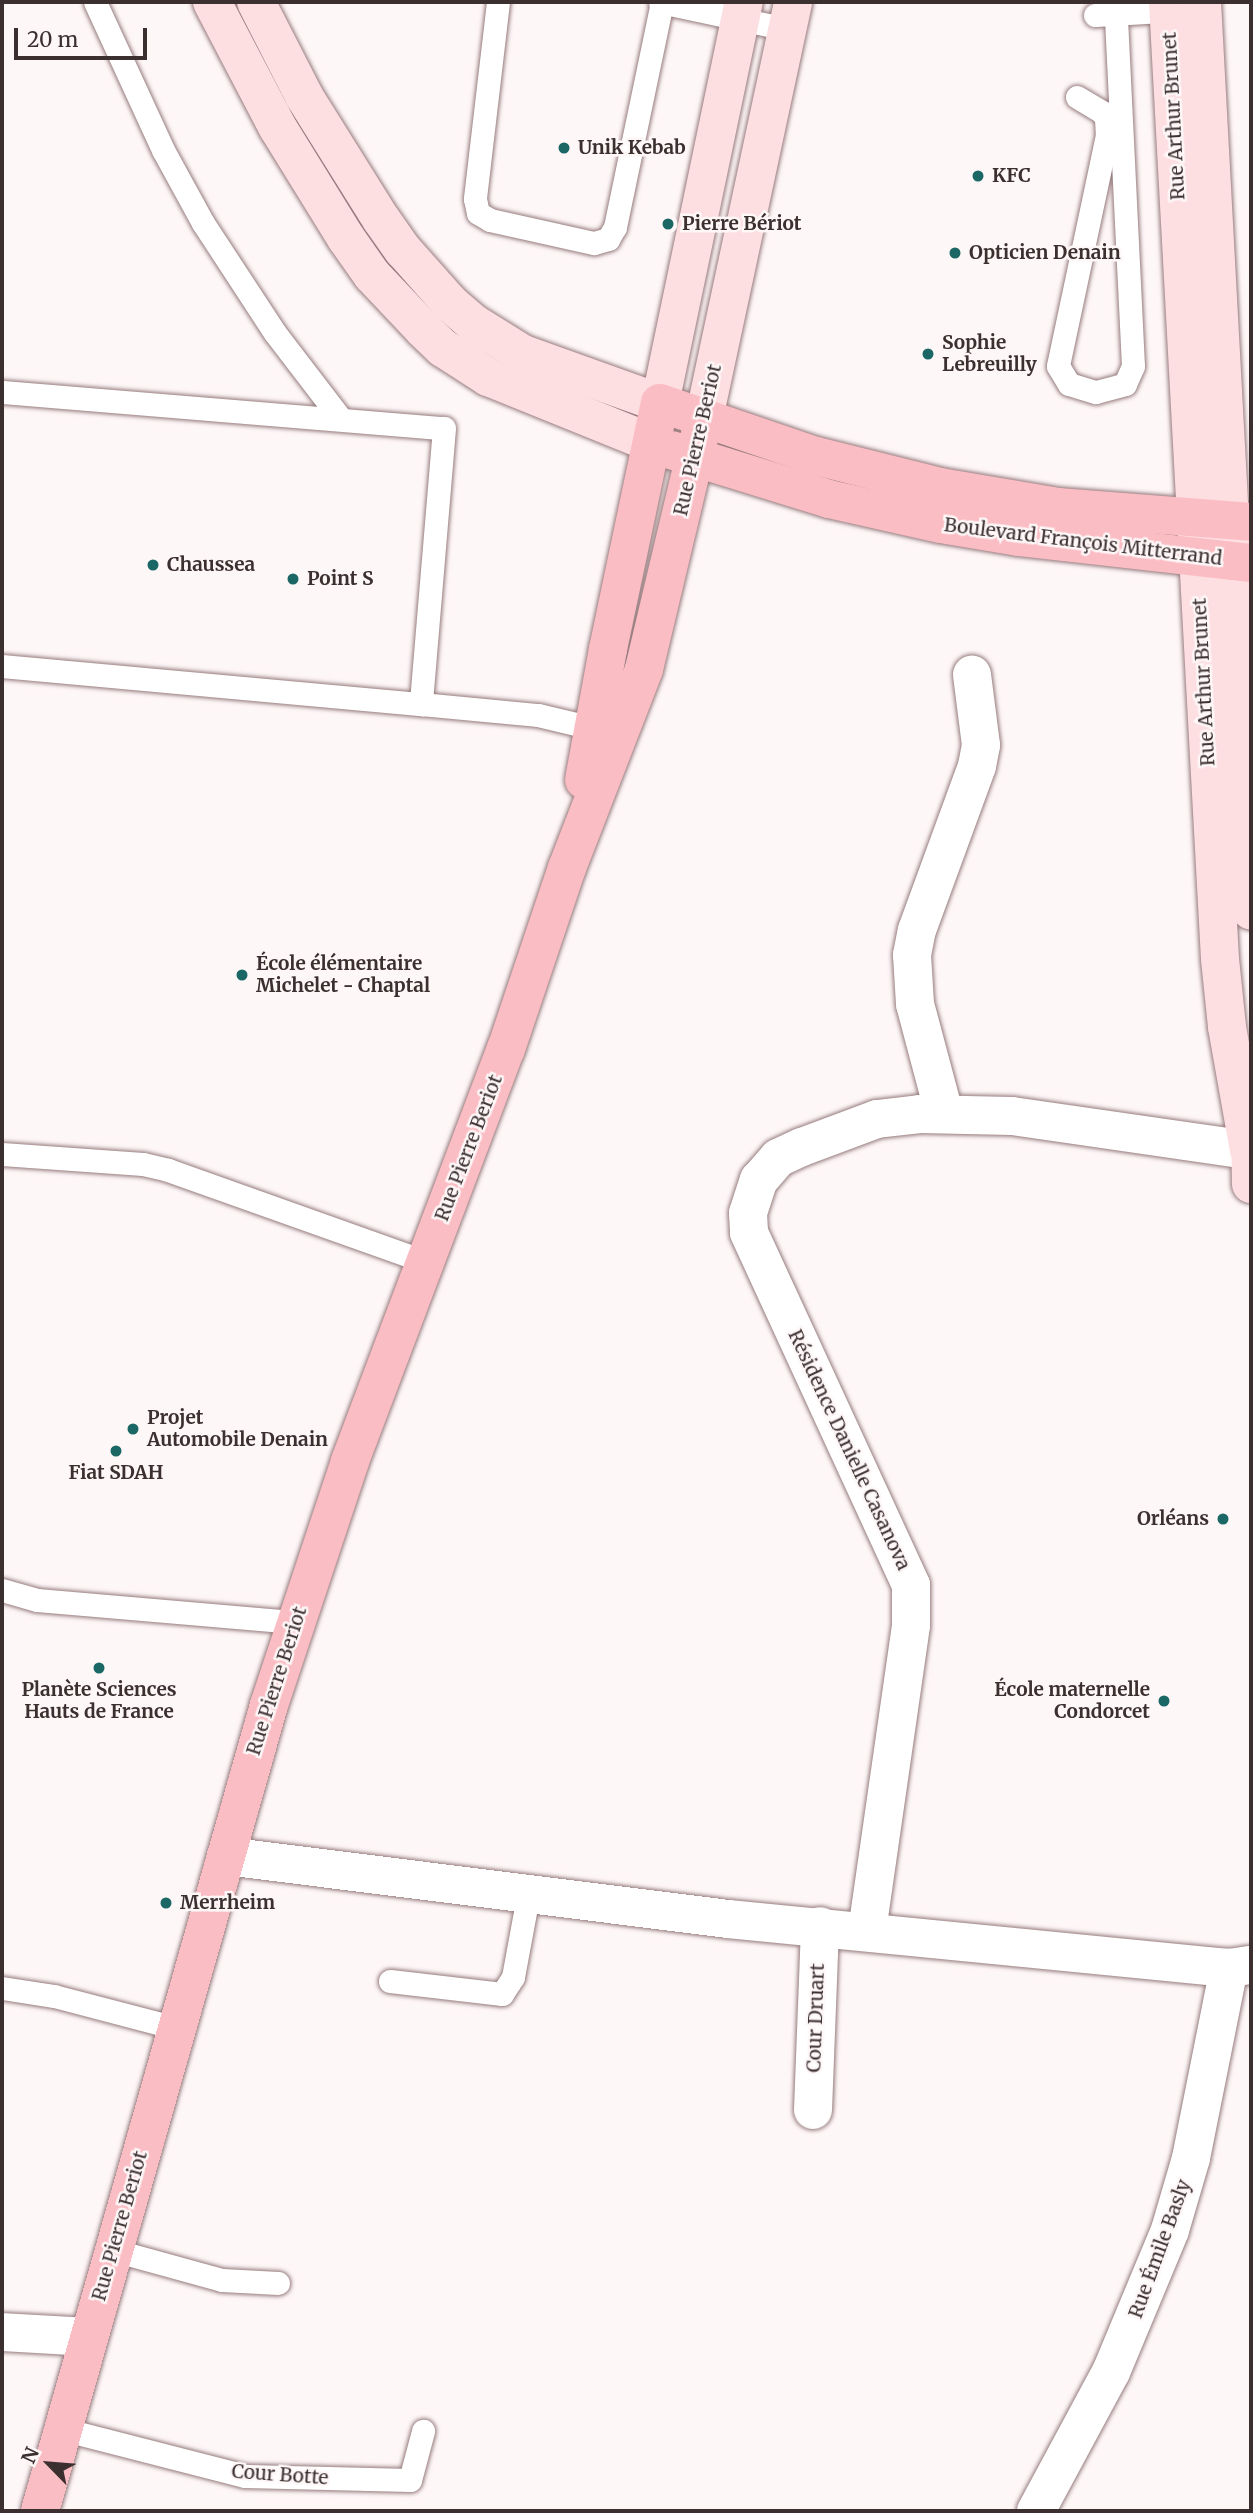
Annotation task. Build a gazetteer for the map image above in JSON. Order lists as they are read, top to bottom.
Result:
{
  "streets": {
    "main road": ["Rue Pierre Beriot", "Boulevard François Mitterrand"],
    "street": [
      "Rue Arthur Brunet",
      "Résidence Danielle Casanova",
      "Cour Druart",
      "Rue Émile Basly"
    ],
    "lane": ["Cour Botte"]
  },
  "crossings": [
    ["Rue Arthur Brunet", "Boulevard François Mitterrand"],
    ["Rue Arthur Brunet", "Résidence Danielle Casanova"],
    ["Rue Pierre Beriot", "Boulevard François Mitterrand"],
    ["Rue Pierre Beriot", "Cour Botte"]
  ],
  "places": [
    "Unik Kebab",
    "KFC",
    "Pierre Bériot",
    "Opticien Denain",
    "Sophie Lebreuilly",
    "Chaussea",
    "Point S",
    "École élémentaire Michelet - Chaptal",
    "Projet Automobile Denain",
    "Fiat SDAH",
    "Orléans",
    "Planète Sciences Hauts de France",
    "École maternelle Condorcet",
    "Merrheim"
  ],
  "scale_bar": "20 m",
  "north": "top left"
}
